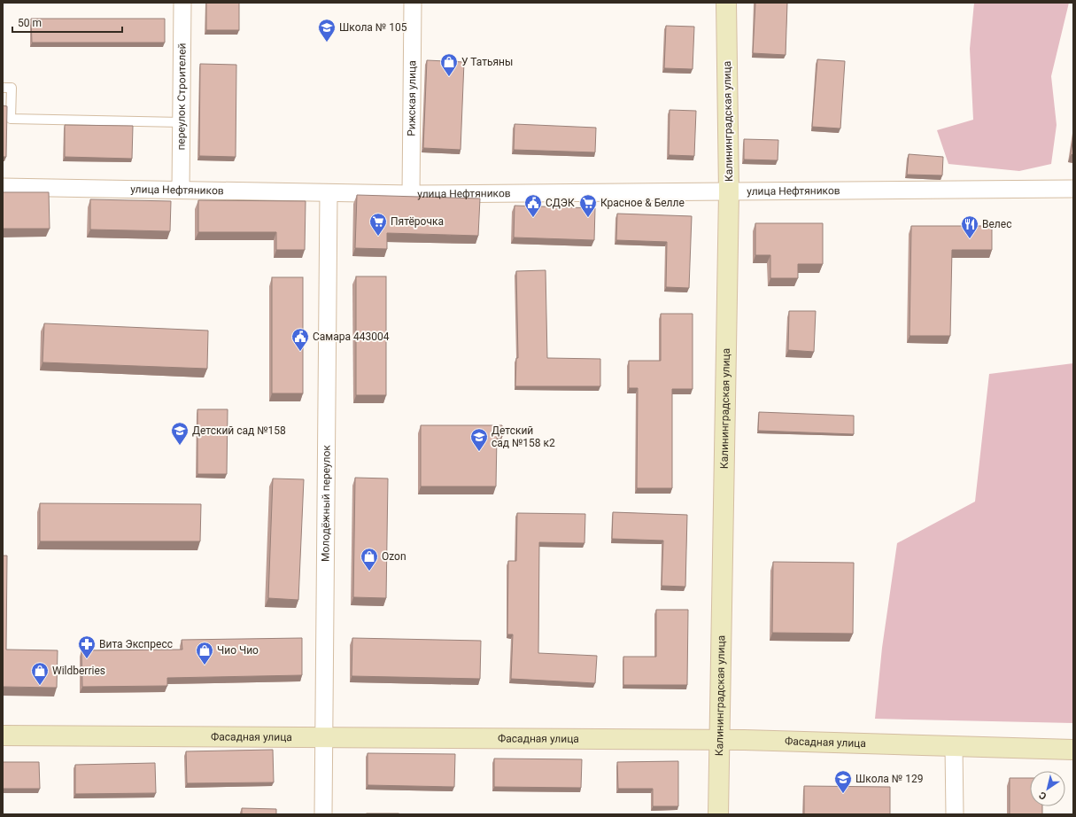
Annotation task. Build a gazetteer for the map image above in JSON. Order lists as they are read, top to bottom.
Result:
{
  "streets": {
    "main road": ["Калининградская улица", "Фасадная улица"],
    "street": [
      "переулок Строителей",
      "Рижская улица",
      "улица Нефтяников",
      "Молодёжный переулок"
    ]
  },
  "crossings": [
    ["переулок Строителей", "улица Нефтяников"],
    ["Рижская улица", "улица Нефтяников"],
    ["Калининградская улица", "улица Нефтяников"],
    ["Калининградская улица", "Фасадная улица"],
    ["улица Нефтяников", "Молодёжный переулок"],
    ["Молодёжный переулок", "Фасадная улица"]
  ],
  "places": {
    "school or university": [
      "Школа № 105",
      "Детский сад №158",
      "Детский сад №158 к2",
      "Школа № 129"
    ],
    "shop": [
      "У Татьяны",
      "Ozon",
      "Чио Чио",
      "Wildberries"
    ],
    "public building": ["СДЭК", "Самара 443004"],
    "supermarket": ["Красное & Белле", "Пятёрочка"],
    "restaurant": ["Велес"],
    "pharmacy": ["Вита Экспресс"]
  },
  "scale_bar": "50 m",
  "north": "bottom left"
}
